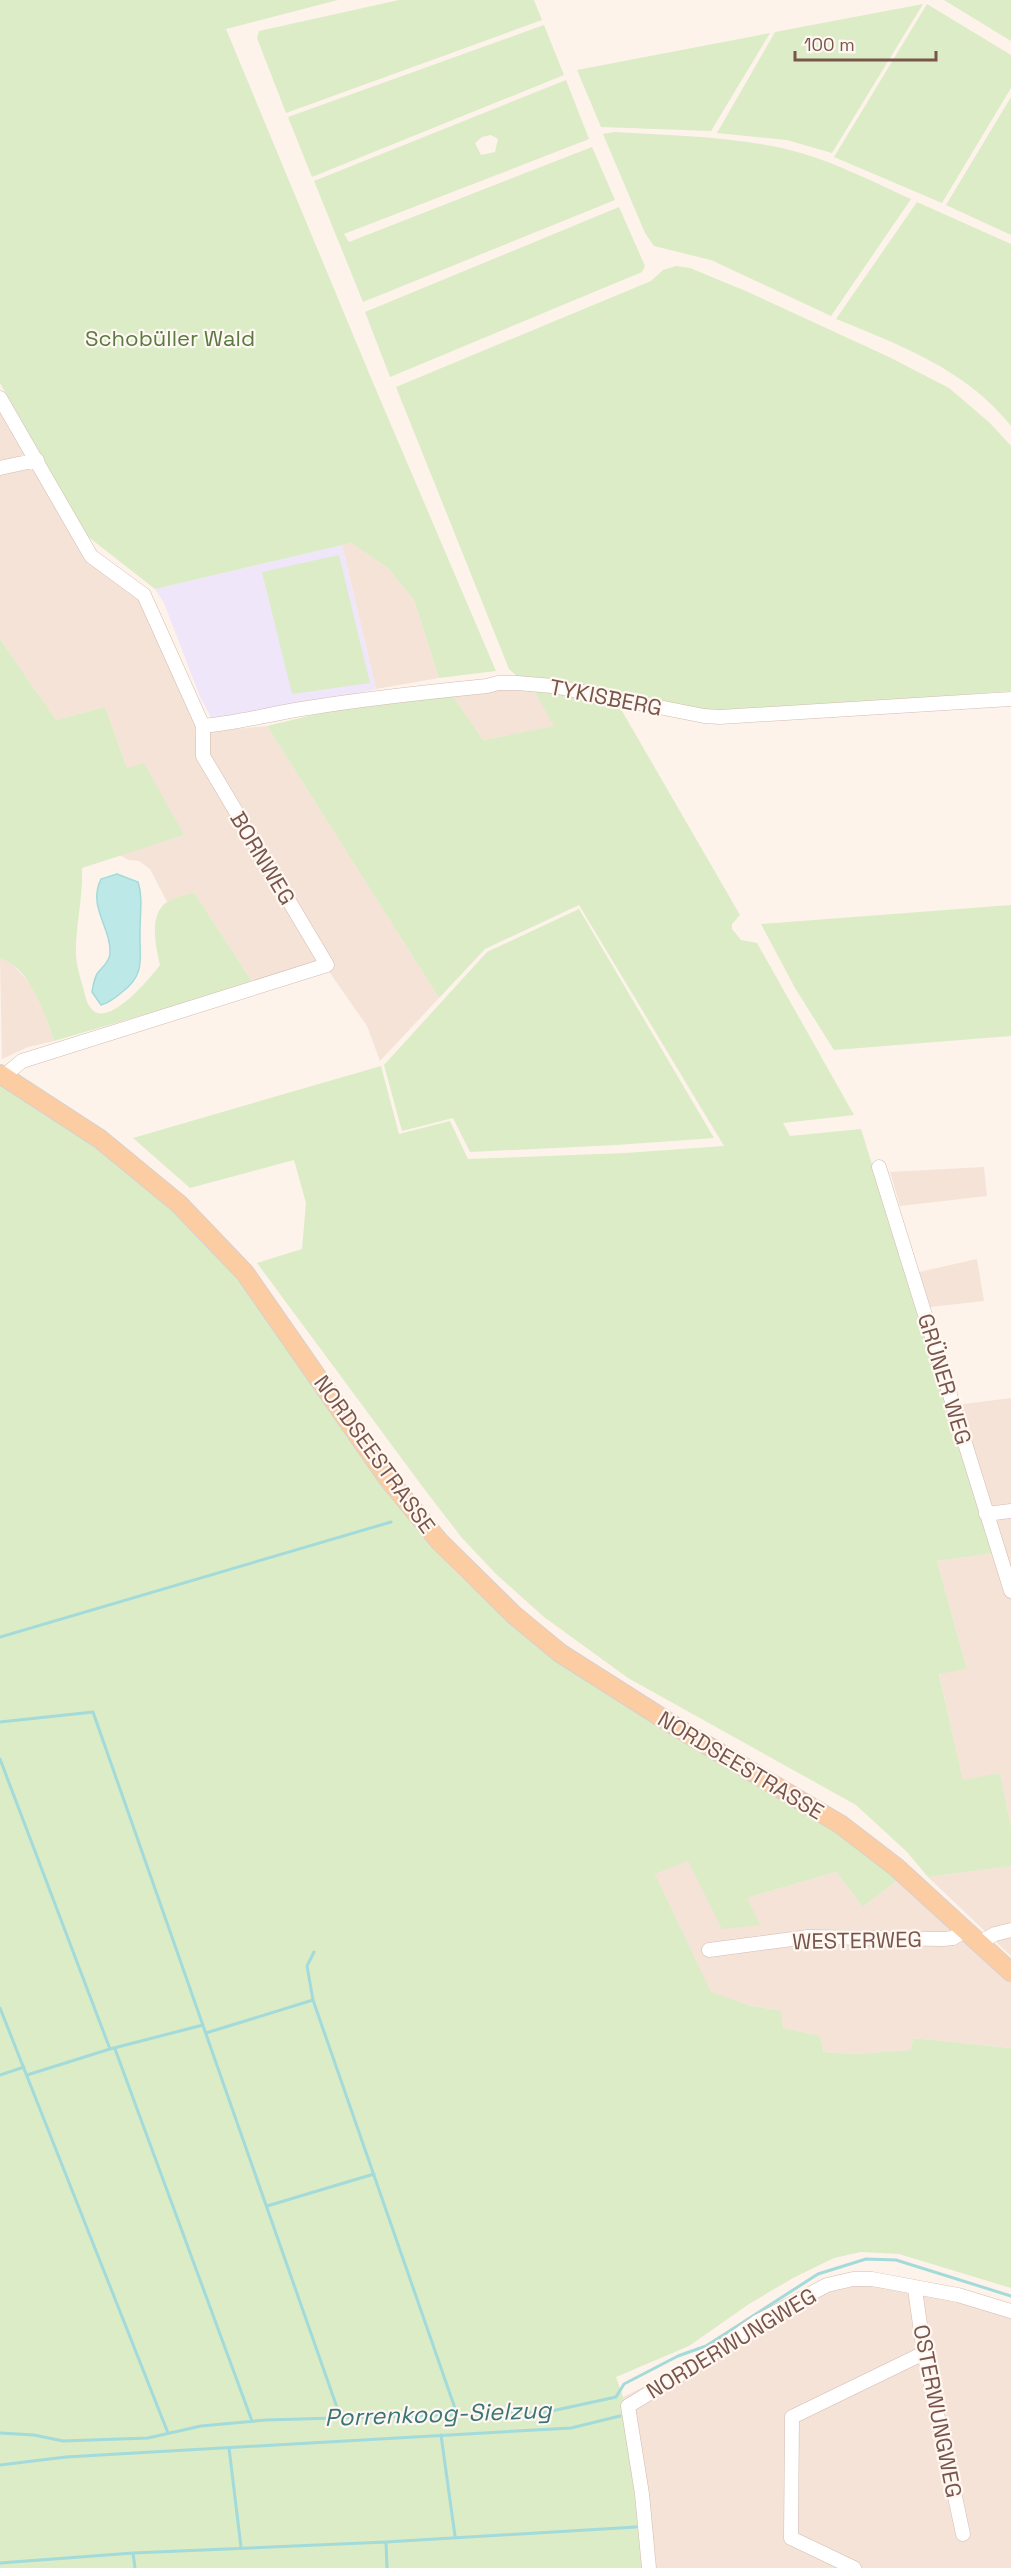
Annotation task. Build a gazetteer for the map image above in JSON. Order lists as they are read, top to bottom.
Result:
{
  "streets": {
    "main road": ["NORDSEESTRASSE"],
    "street": [
      "TYKISBERG",
      "BORNWEG",
      "GRÜNER WEG",
      "WESTERWEG",
      "NORDERWUNGWEG",
      "OSTERWUNGWEG"
    ]
  },
  "crossings": [
    ["TYKISBERG", "BORNWEG"],
    ["BORNWEG", "NORDSEESTRASSE"],
    ["NORDSEESTRASSE", "WESTERWEG"],
    ["NORDERWUNGWEG", "OSTERWUNGWEG"]
  ],
  "water": ["Porrenkoog-Sielzug"],
  "parks": ["Schobüller Wald"],
  "scale_bar": "100 m"
}
